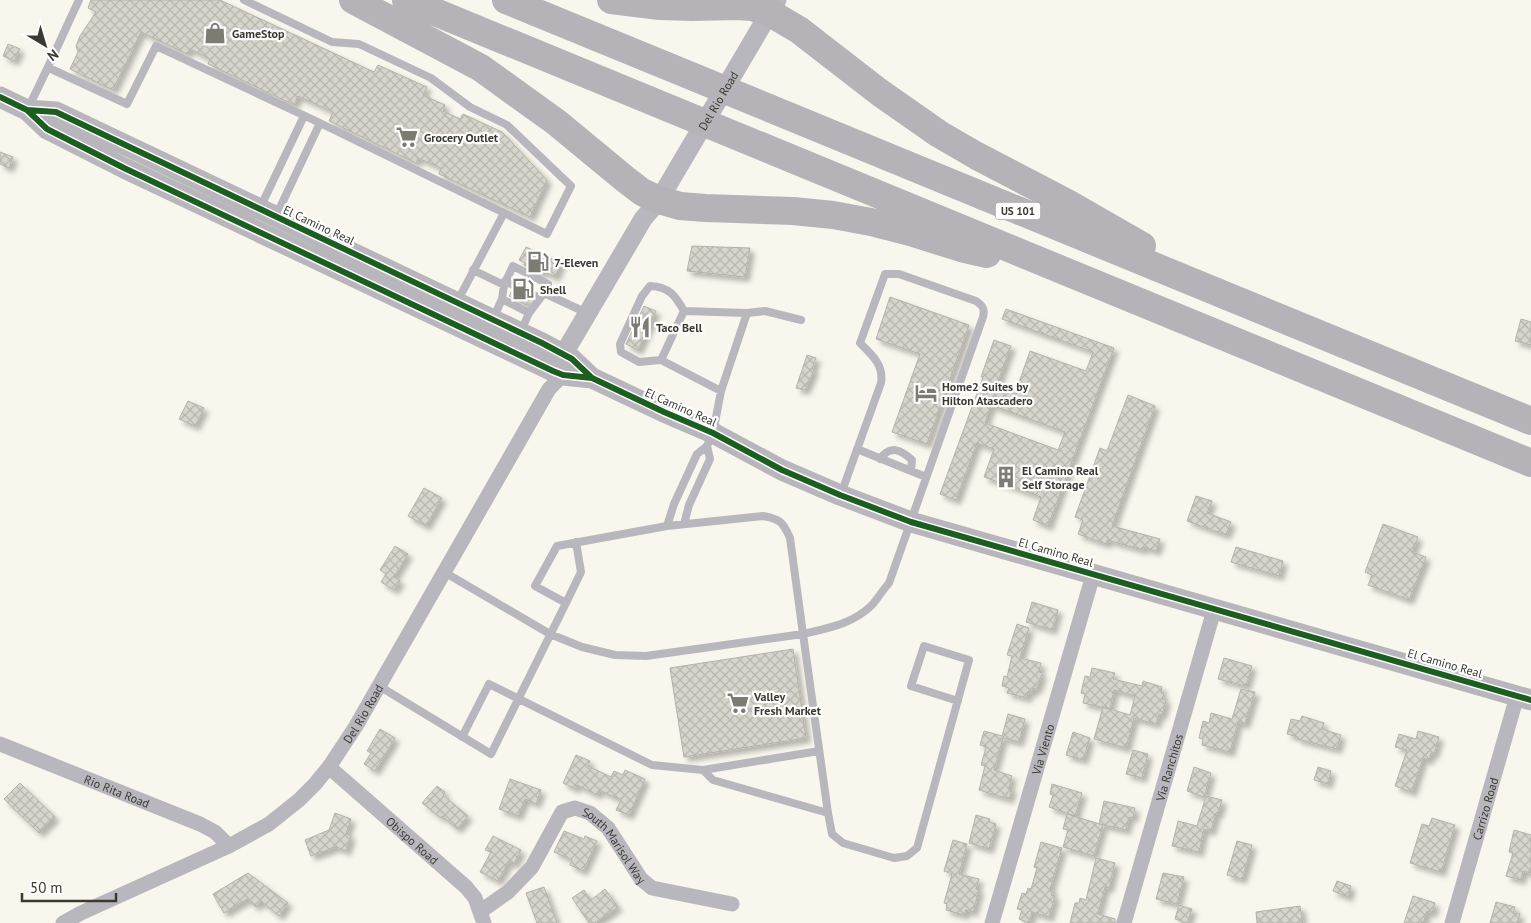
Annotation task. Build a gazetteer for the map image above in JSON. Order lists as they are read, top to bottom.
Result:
{
  "streets": {
    "highway": ["US 101"],
    "main road": ["El Camino Real"],
    "street": [
      "Del Rio Road",
      "Via Viento",
      "Via Ranchitos",
      "Rio Rita Road",
      "Carrizo Road",
      "Obispo Road",
      "South Marisol Way"
    ]
  },
  "crossings": [
    ["Del Rio Road", "El Camino Real"],
    ["Del Rio Road", "Rio Rita Road"],
    ["Del Rio Road", "Obispo Road"],
    ["El Camino Real", "Via Viento"],
    ["El Camino Real", "Via Ranchitos"],
    ["El Camino Real", "Carrizo Road"],
    ["Obispo Road", "South Marisol Way"]
  ],
  "places": {
    "shop": ["GameStop"],
    "supermarket": ["Grocery Outlet", "Valley Fresh Market"],
    "fuel station": ["7-Eleven", "Shell"],
    "restaurant": ["Taco Bell"],
    "hotel": ["Home2 Suites by Hilton Atascadero"],
    "building": ["El Camino Real Self Storage"]
  },
  "scale_bar": "50 m",
  "north": "bottom right"
}
